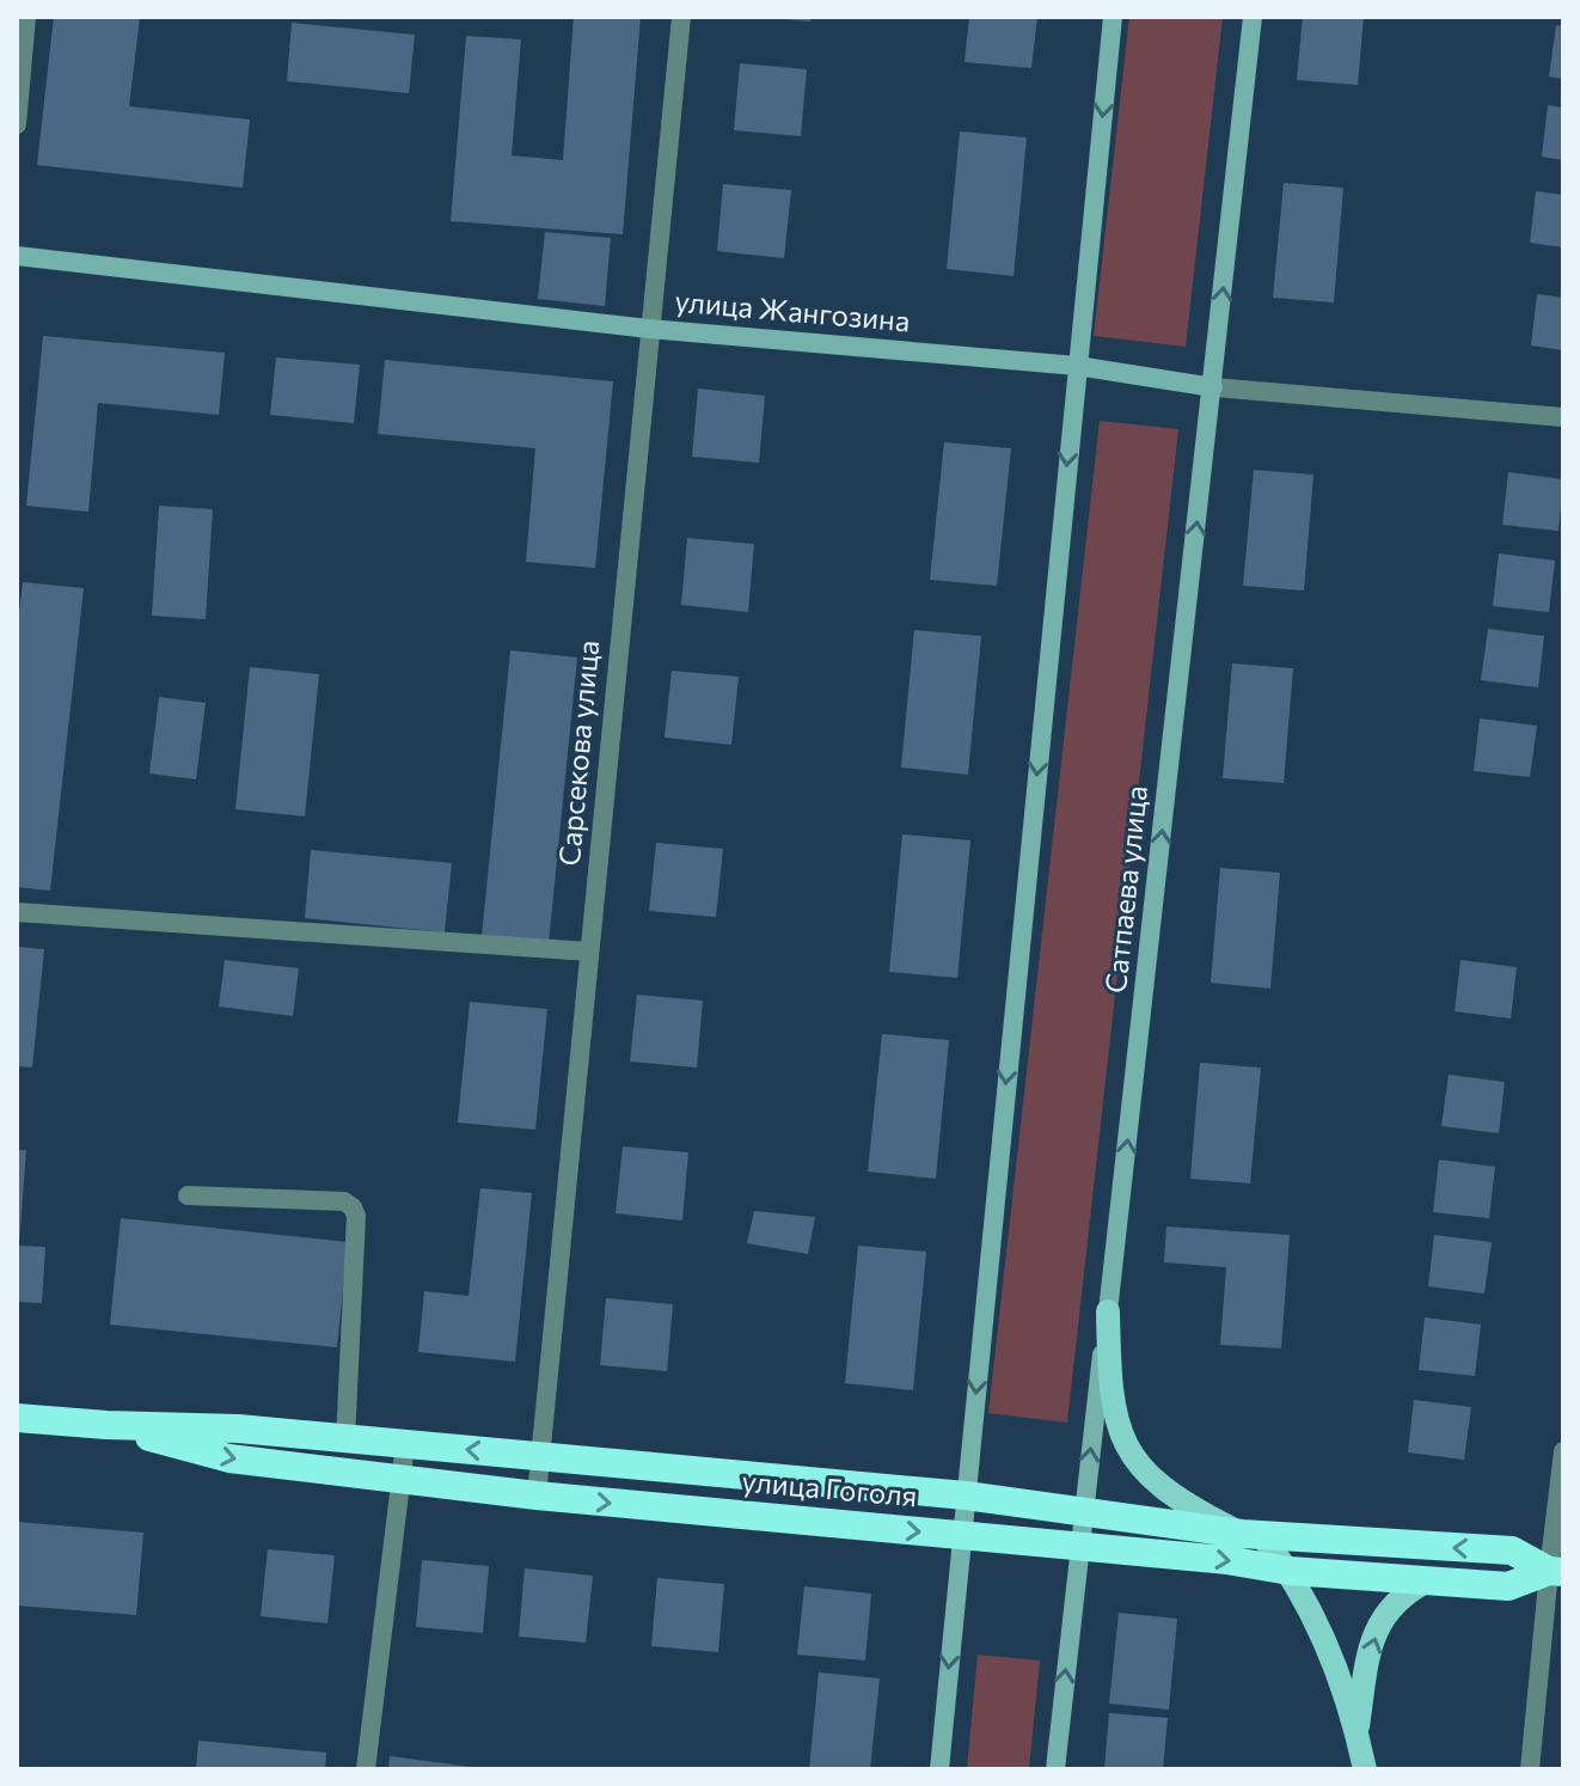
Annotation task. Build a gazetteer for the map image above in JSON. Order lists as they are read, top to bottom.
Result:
{
  "streets": {
    "highway": ["улица Гоголя"],
    "main road": ["улица Жангозина", "Сатпаева улица"],
    "street": ["Сарсекова улица"]
  },
  "crossings": [
    ["улица Жангозина", "Сарсекова улица"],
    ["улица Жангозина", "Сатпаева улица"],
    ["Сарсекова улица", "улица Гоголя"],
    ["Сатпаева улица", "улица Гоголя"]
  ]
}
